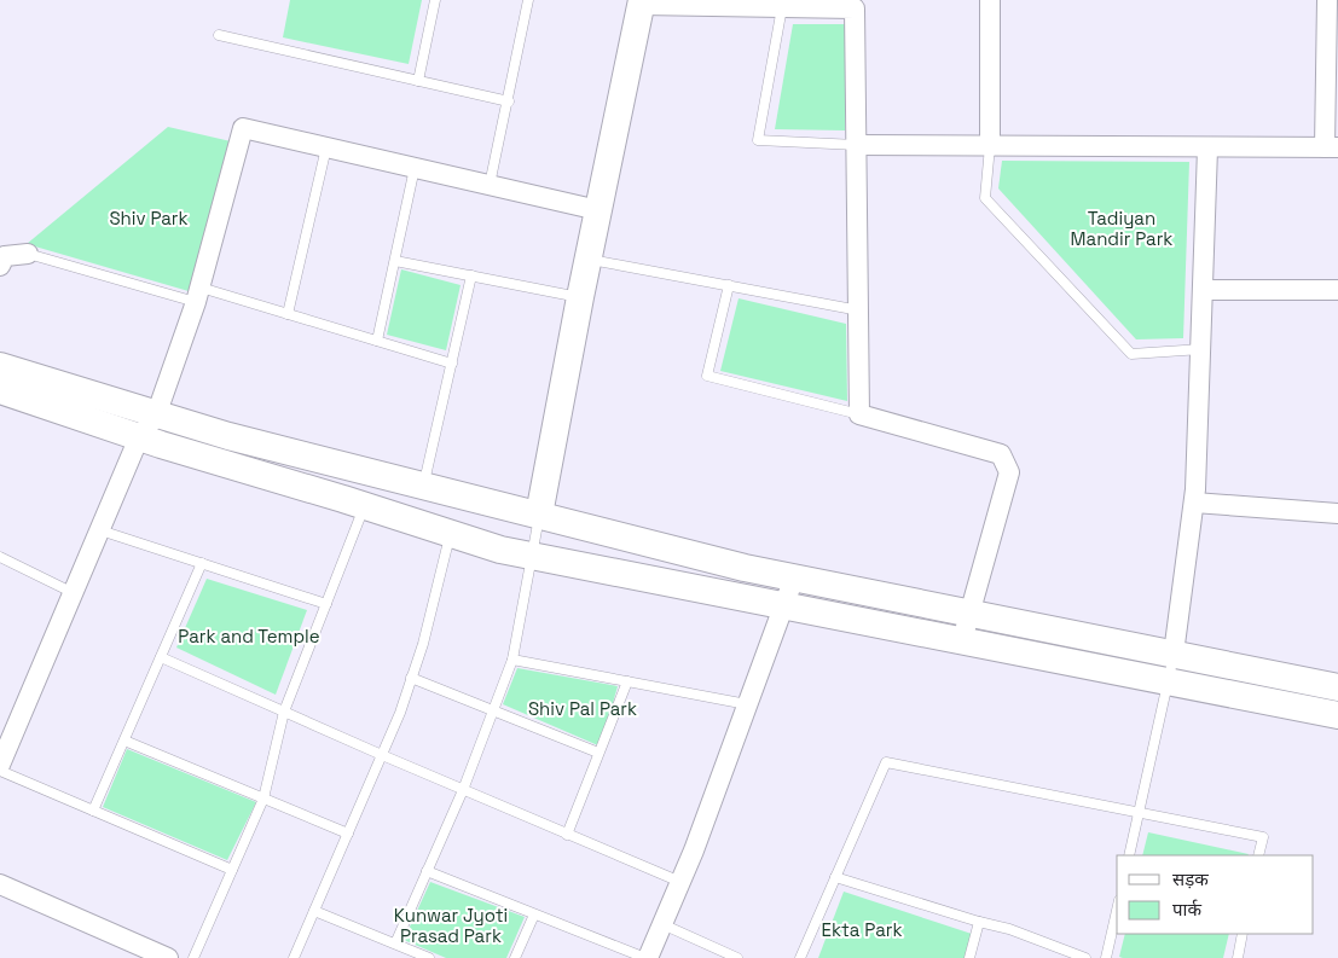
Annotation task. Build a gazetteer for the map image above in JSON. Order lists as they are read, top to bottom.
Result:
{
  "parks": [
    "Shiv Park",
    "Tadiyan Mandir Park",
    "Park and Temple",
    "Shiv Pal Park",
    "Kunwar Jyoti Prasad Park",
    "Ekta Park"
  ],
  "legend": ["सड़क", "पार्क"]
}
